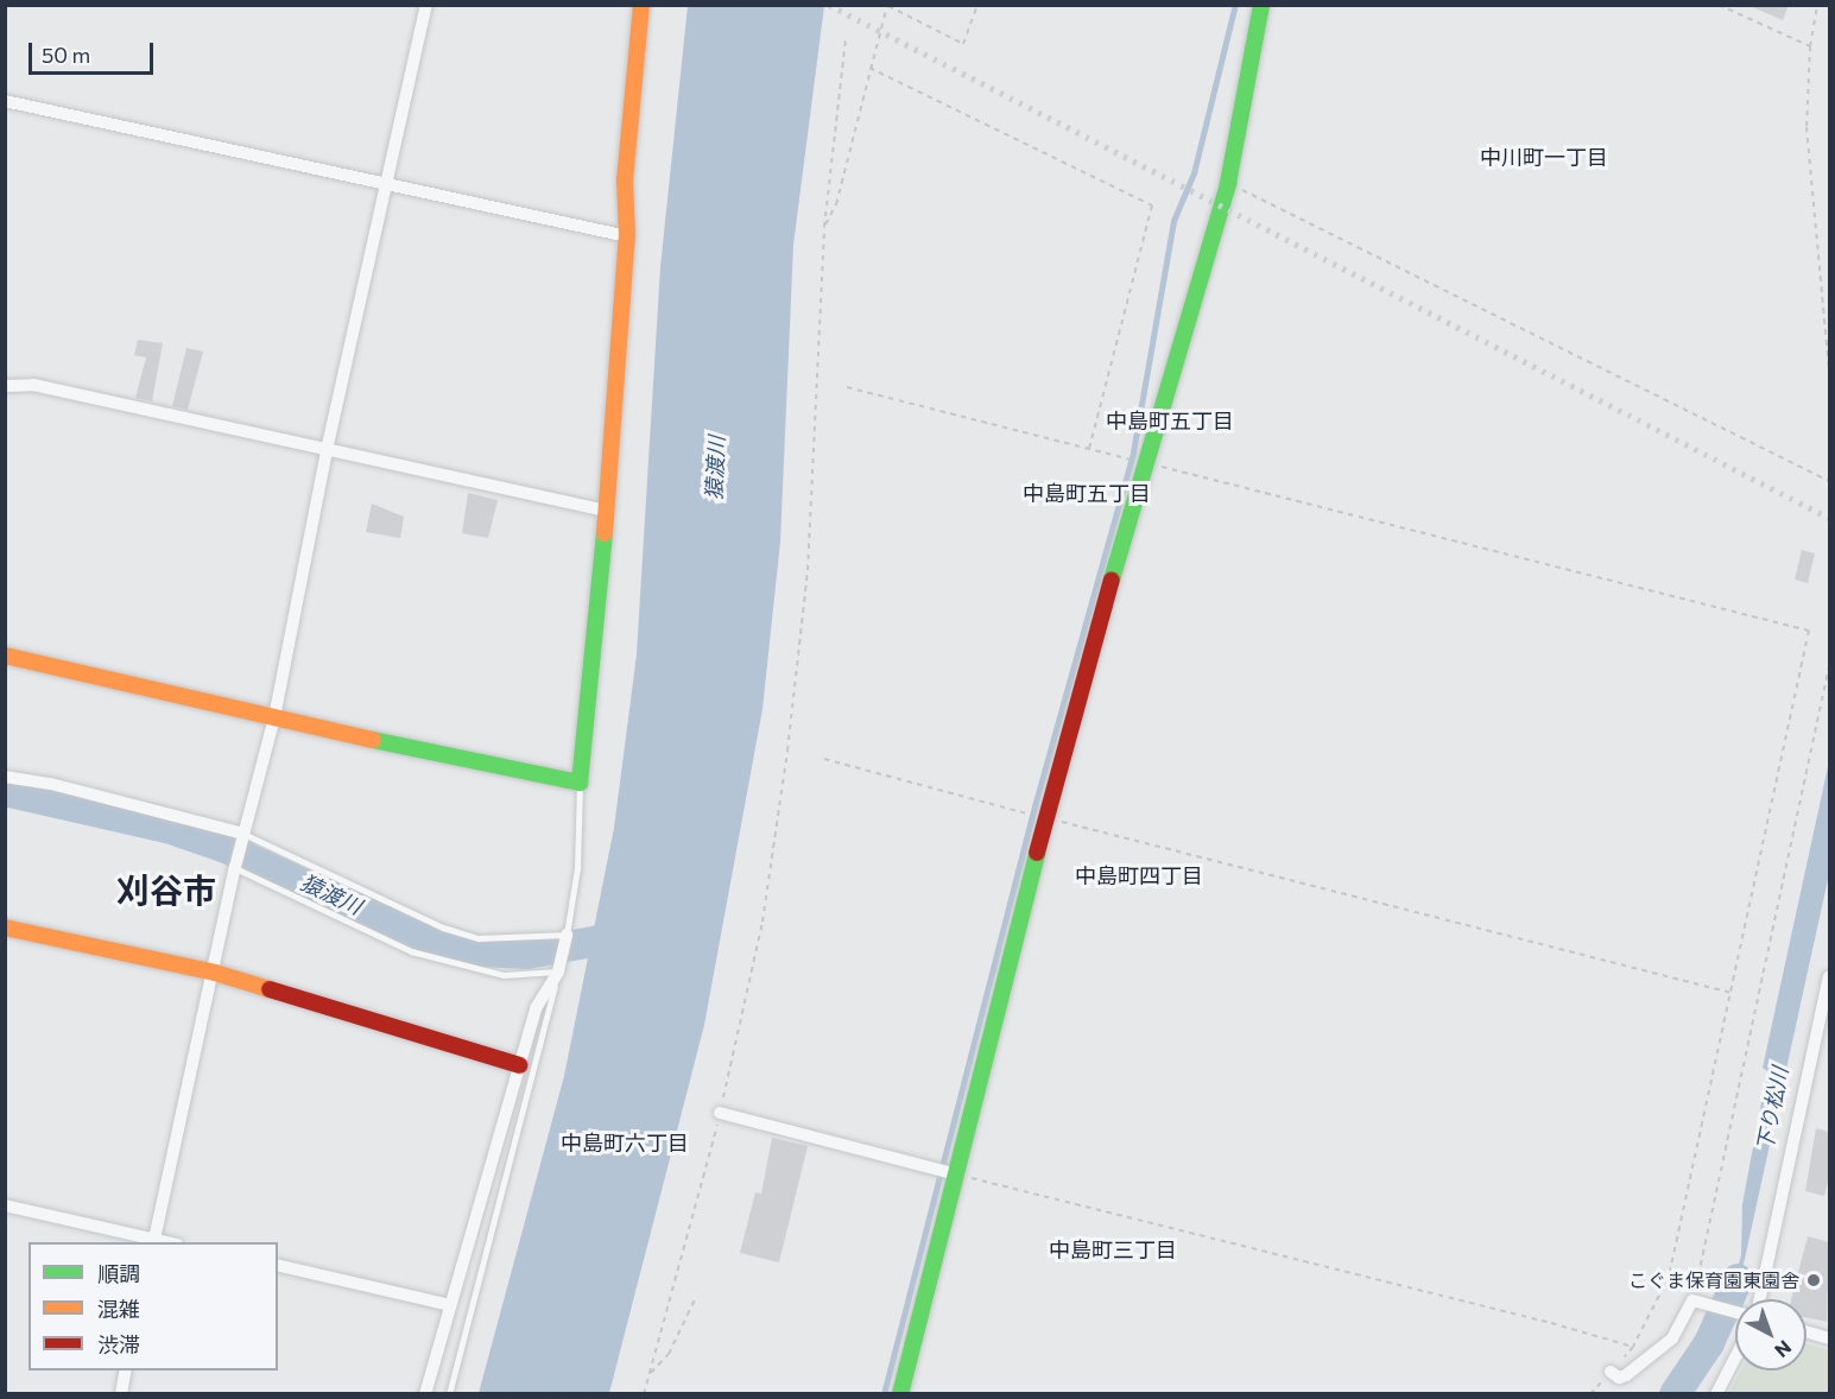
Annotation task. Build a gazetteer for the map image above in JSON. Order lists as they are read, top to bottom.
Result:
{
  "districts": [
    "中川町一丁目",
    "中島町五丁目",
    "中島町五丁目",
    "中島町四丁目",
    "刈谷市",
    "中島町六丁目",
    "中島町三丁目"
  ],
  "water": ["猿渡川", "下り松川"],
  "places": ["こぐま保育園東園舎"],
  "legend": ["順調", "混雑", "渋滞"],
  "scale_bar": "50 m",
  "north": "bottom right"
}
